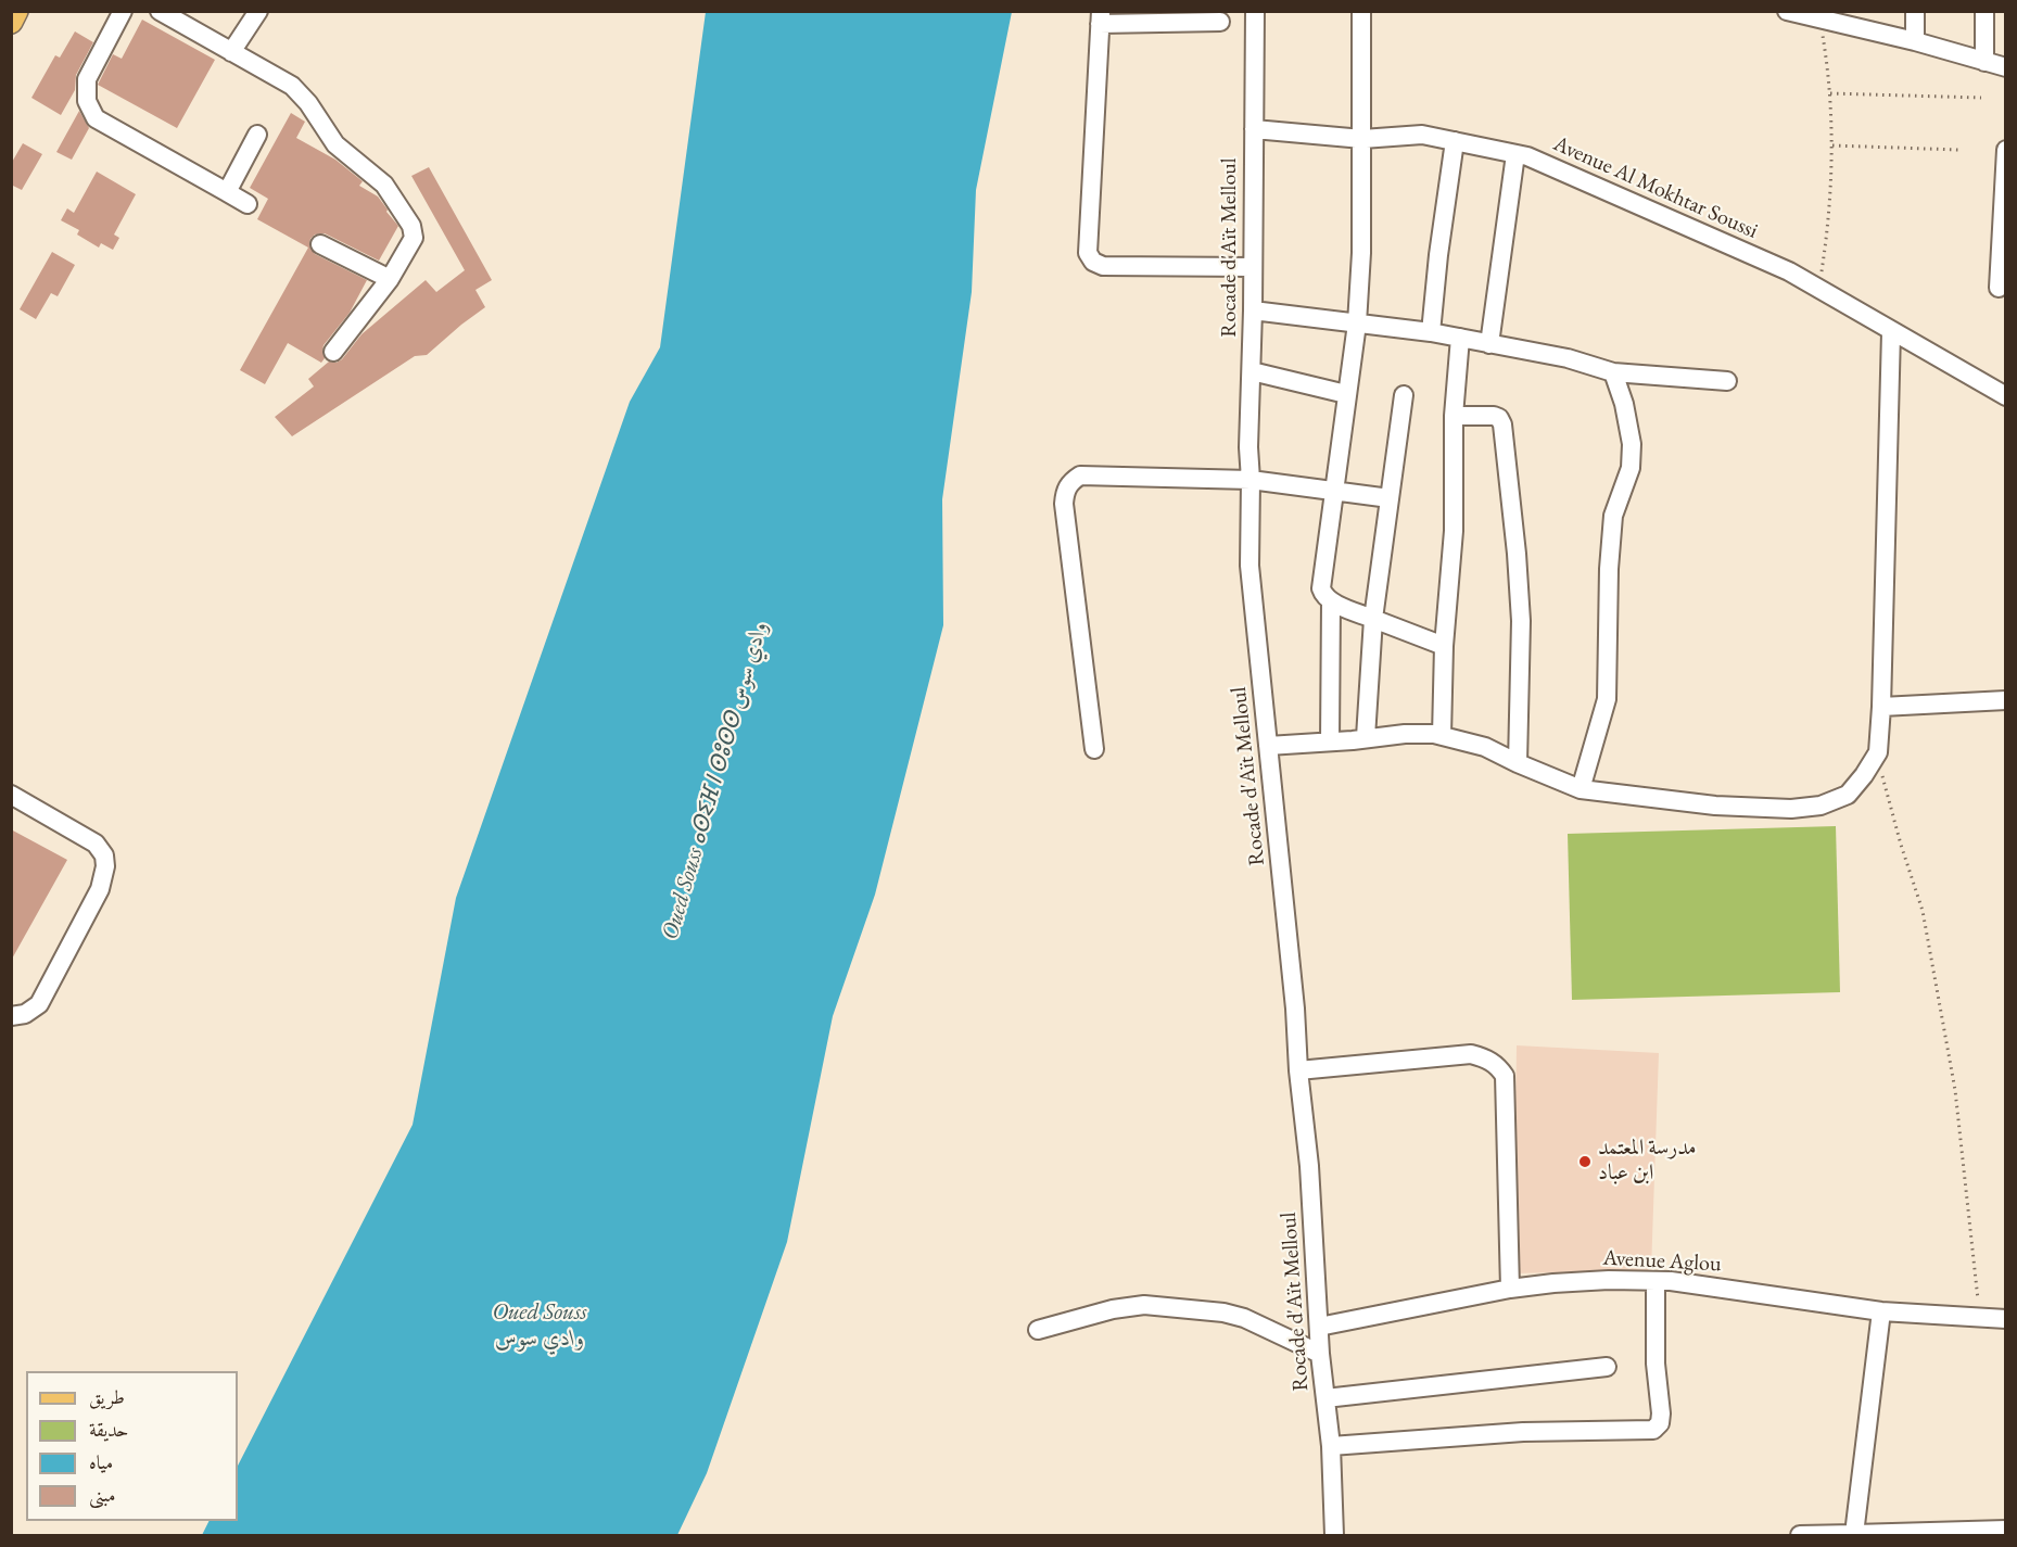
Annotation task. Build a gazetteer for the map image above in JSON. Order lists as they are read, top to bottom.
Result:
{
  "streets": {
    "street": ["Avenue Al Mokhtar Soussi", "Rocade d'Aït Melloul", "Avenue Aglou"]
  },
  "crossings": [
    ["Avenue Al Mokhtar Soussi", "Rocade d'Aït Melloul"],
    ["Rocade d'Aït Melloul", "Avenue Aglou"]
  ],
  "water": ["Oued Souss ⴰⵙⵉⴼ ⵏ ⵙⵓⵙⵙ وادي سوس", "Oued Souss وادي سوس"],
  "places": ["مدرسة المعتمد ابن عباد"],
  "legend": [
    "طريق",
    "حديقة",
    "مياه",
    "مبنى"
  ]
}
